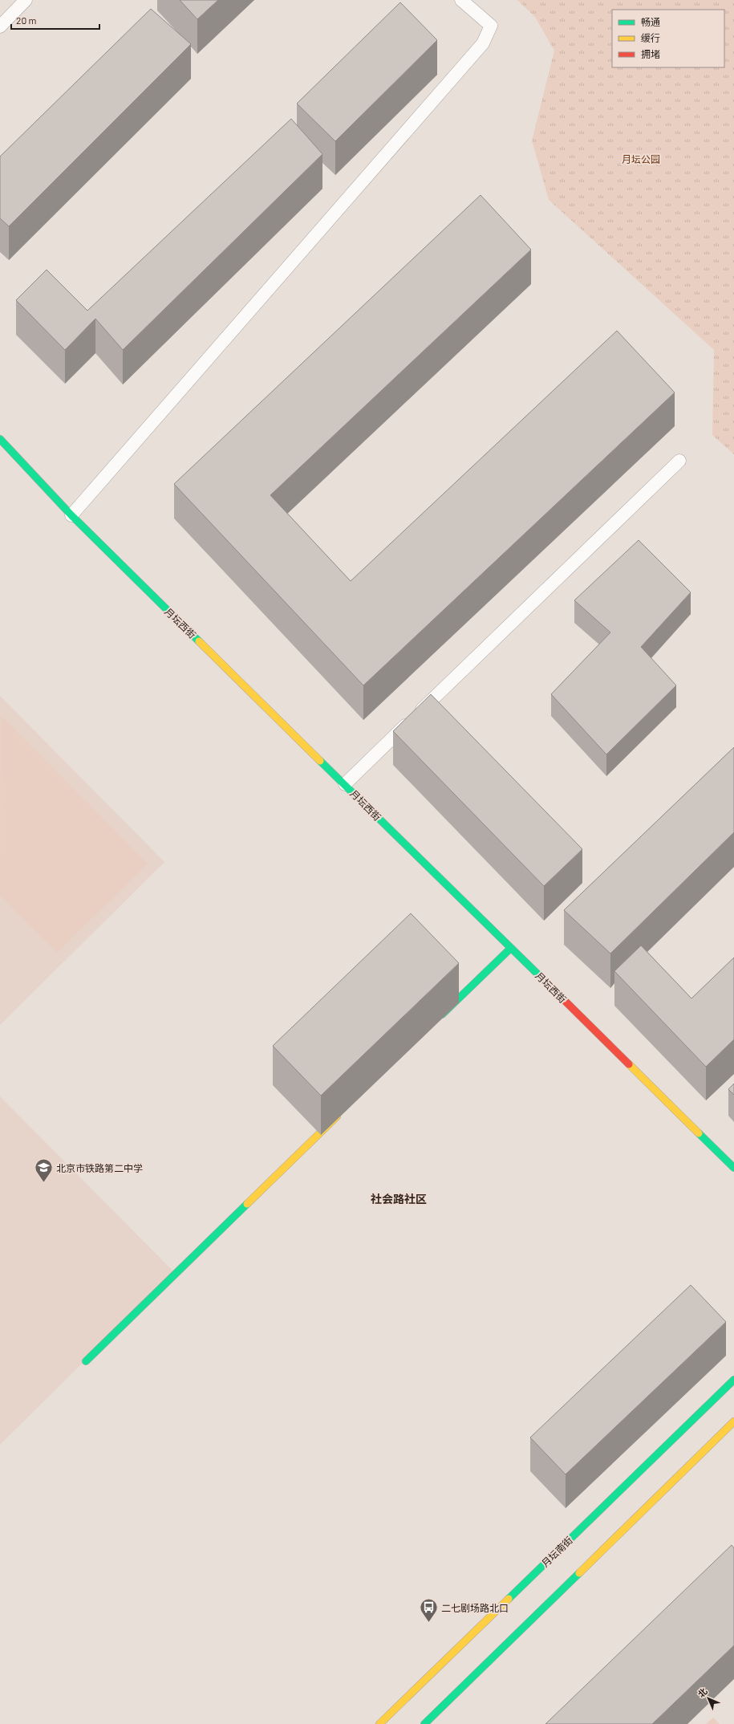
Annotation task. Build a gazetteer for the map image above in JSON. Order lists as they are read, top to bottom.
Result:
{
  "streets": {
    "street": ["月坛西街", "月坛南街"]
  },
  "districts": ["社会路社区"],
  "parks": ["月坛公园"],
  "places": {
    "school or university": ["北京市铁路第二中学"],
    "bus stop": ["二七剧场路北口"]
  },
  "legend": ["畅通", "缓行", "拥堵"],
  "scale_bar": "20 m",
  "north": "top left"
}
